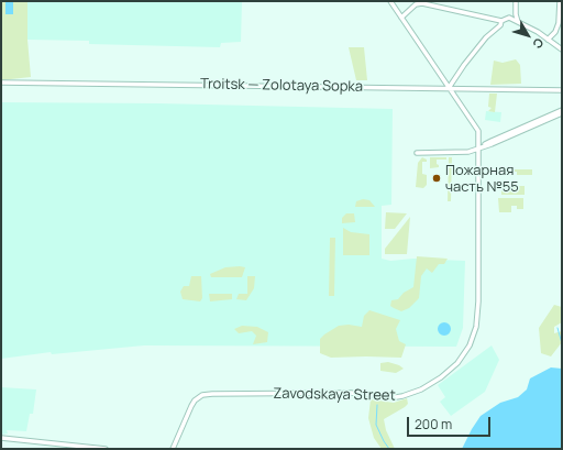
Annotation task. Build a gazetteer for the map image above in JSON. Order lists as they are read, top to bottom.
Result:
{
  "streets": {
    "street": ["Troitsk — Zolotaya Sopka", "Zavodskaya Street"]
  },
  "crossings": [
    ["Troitsk — Zolotaya Sopka", "Zavodskaya Street"]
  ],
  "places": ["Пожарная часть №55"],
  "scale_bar": "200 m",
  "north": "bottom right"
}
